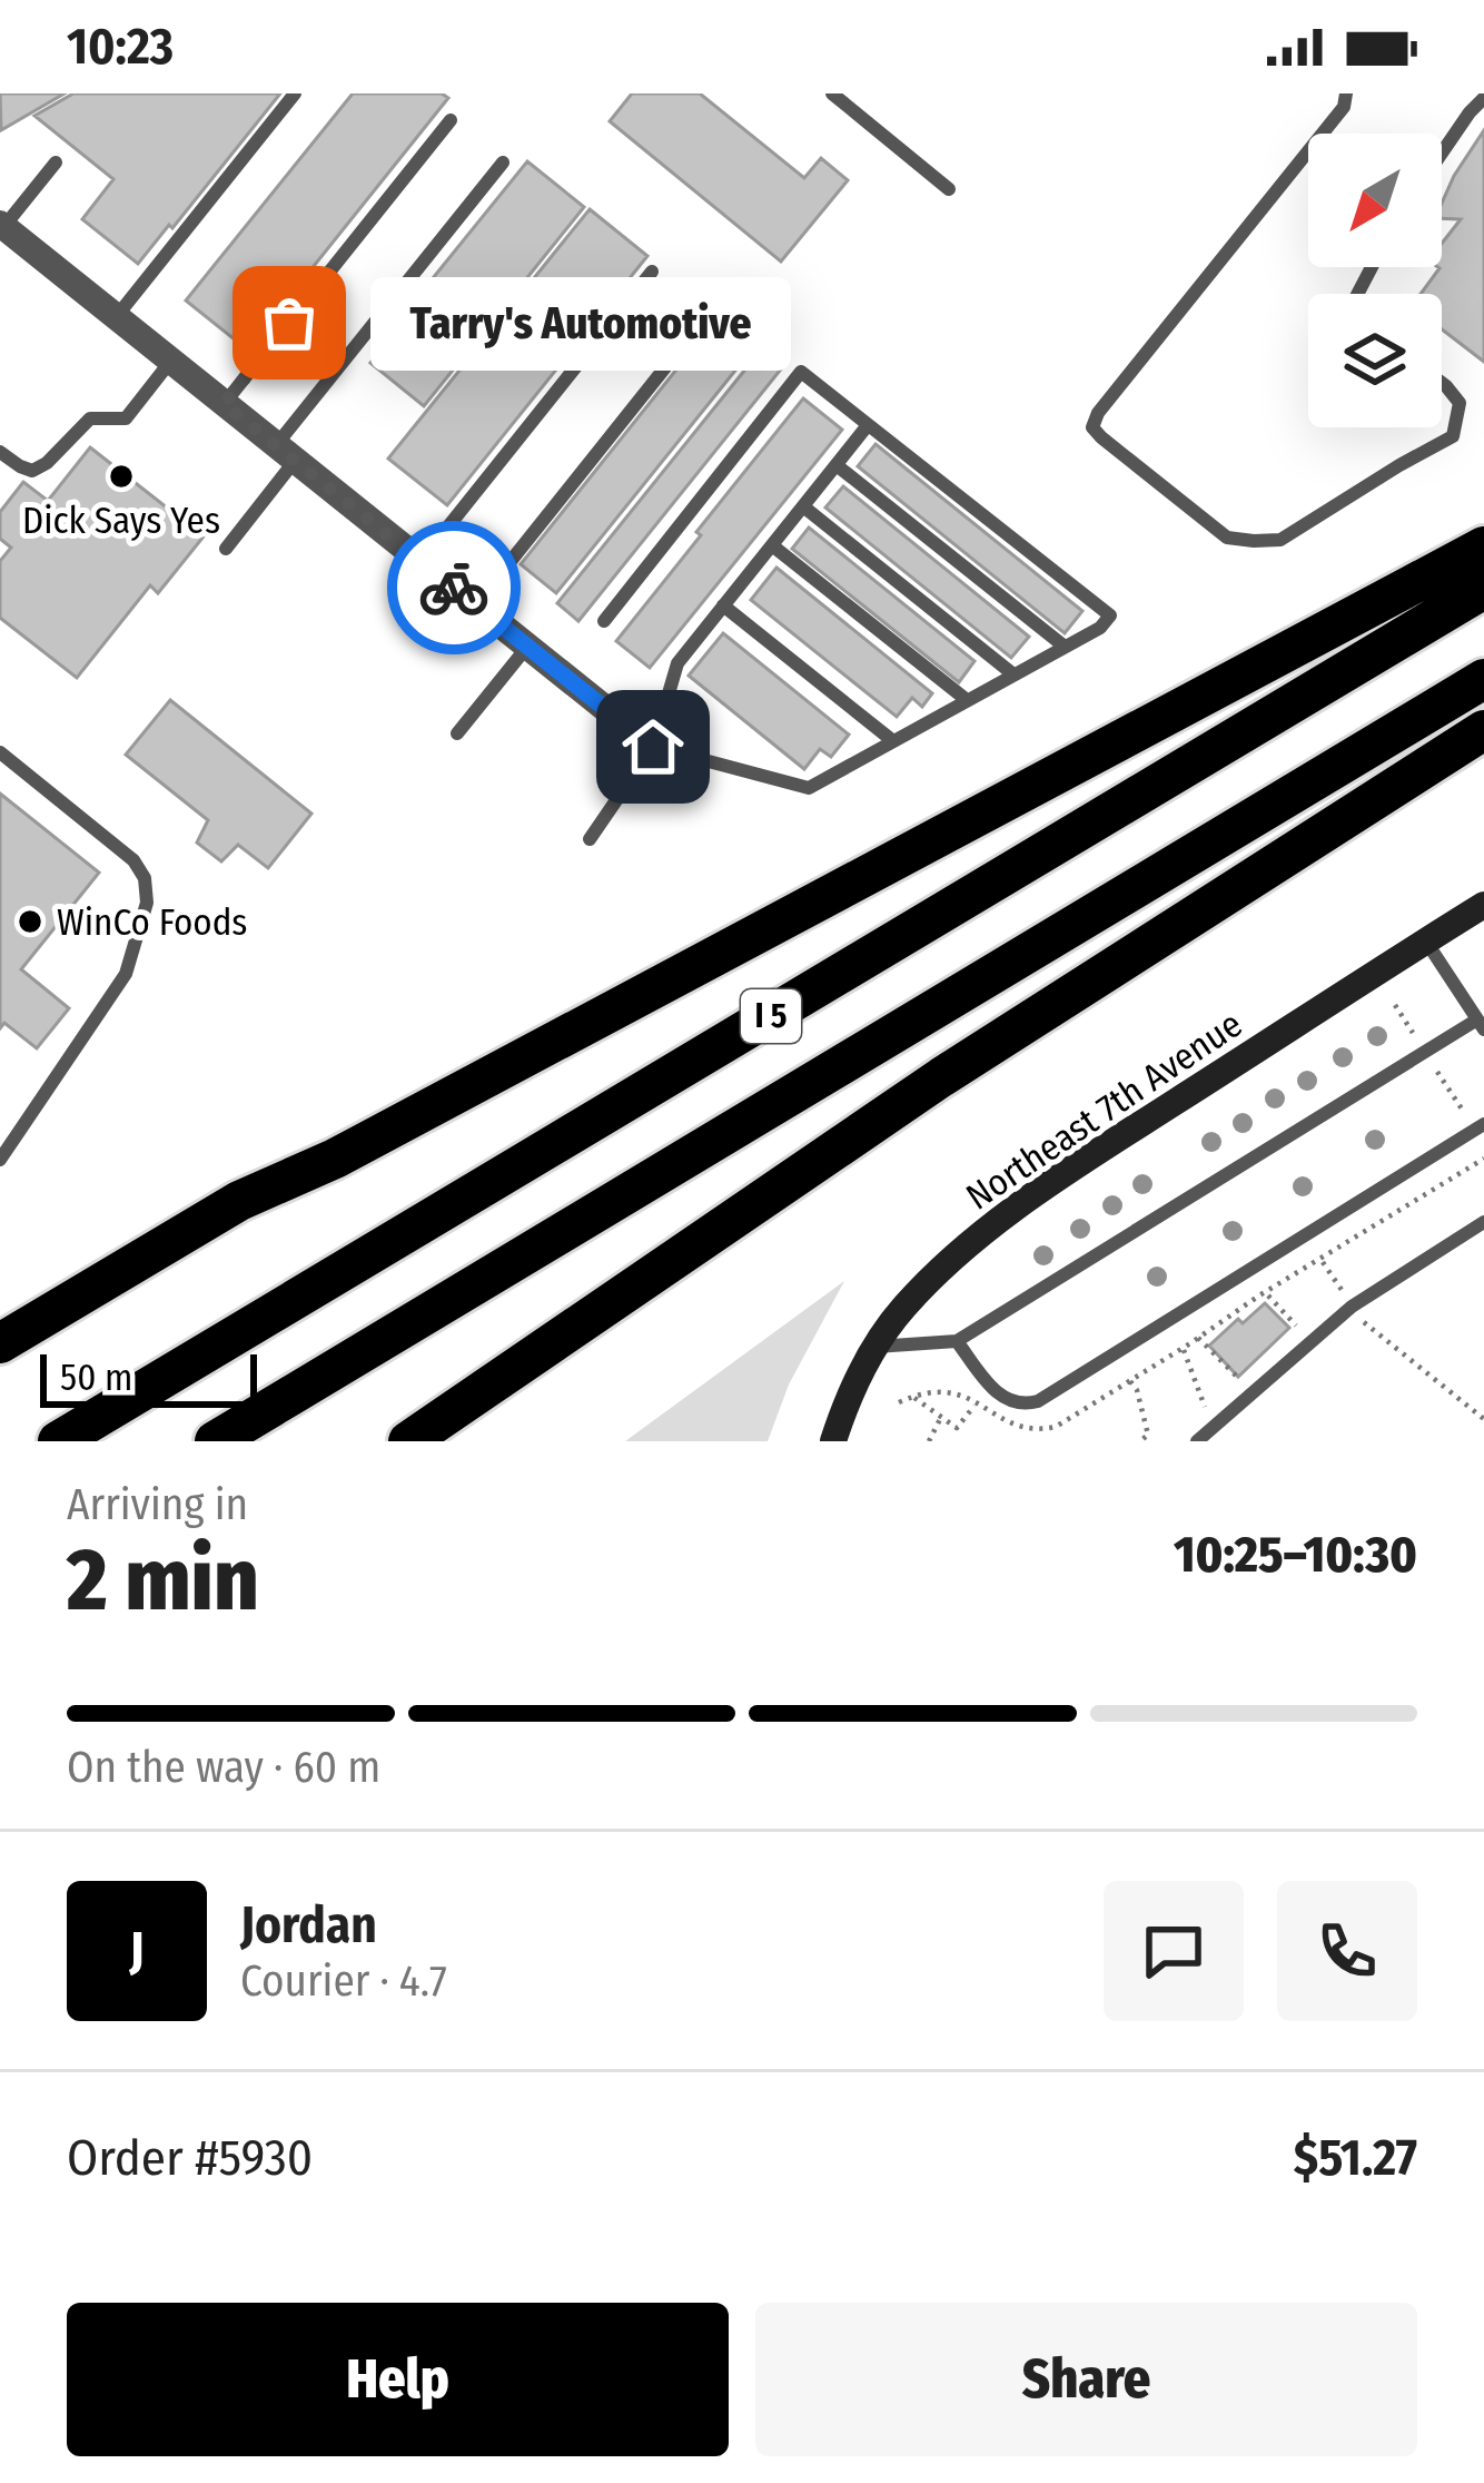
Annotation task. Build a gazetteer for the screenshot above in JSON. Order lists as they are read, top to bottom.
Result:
{
  "streets": {
    "highway": ["I 5"],
    "street": ["Northeast 7th Avenue"]
  },
  "places": ["Tarry's Automotive", "Dick Says Yes", "WinCo Foods"],
  "scale_bar": "50 m",
  "north": "bottom left",
  "page": {
    "status": "10:23",
    "bubble": "Tarry's Automotive",
    "scale": "50 m",
    "heading": ["2 min", "Arriving in", "10:25–10:30"],
    "panel": [
      "Jordan",
      "Courier · 4.7",
      "Order #5930",
      "$51.27"
    ],
    "bar": "On the way · 60 m",
    "round": "J",
    "buttons": ["Help", "Share"]
  }
}
